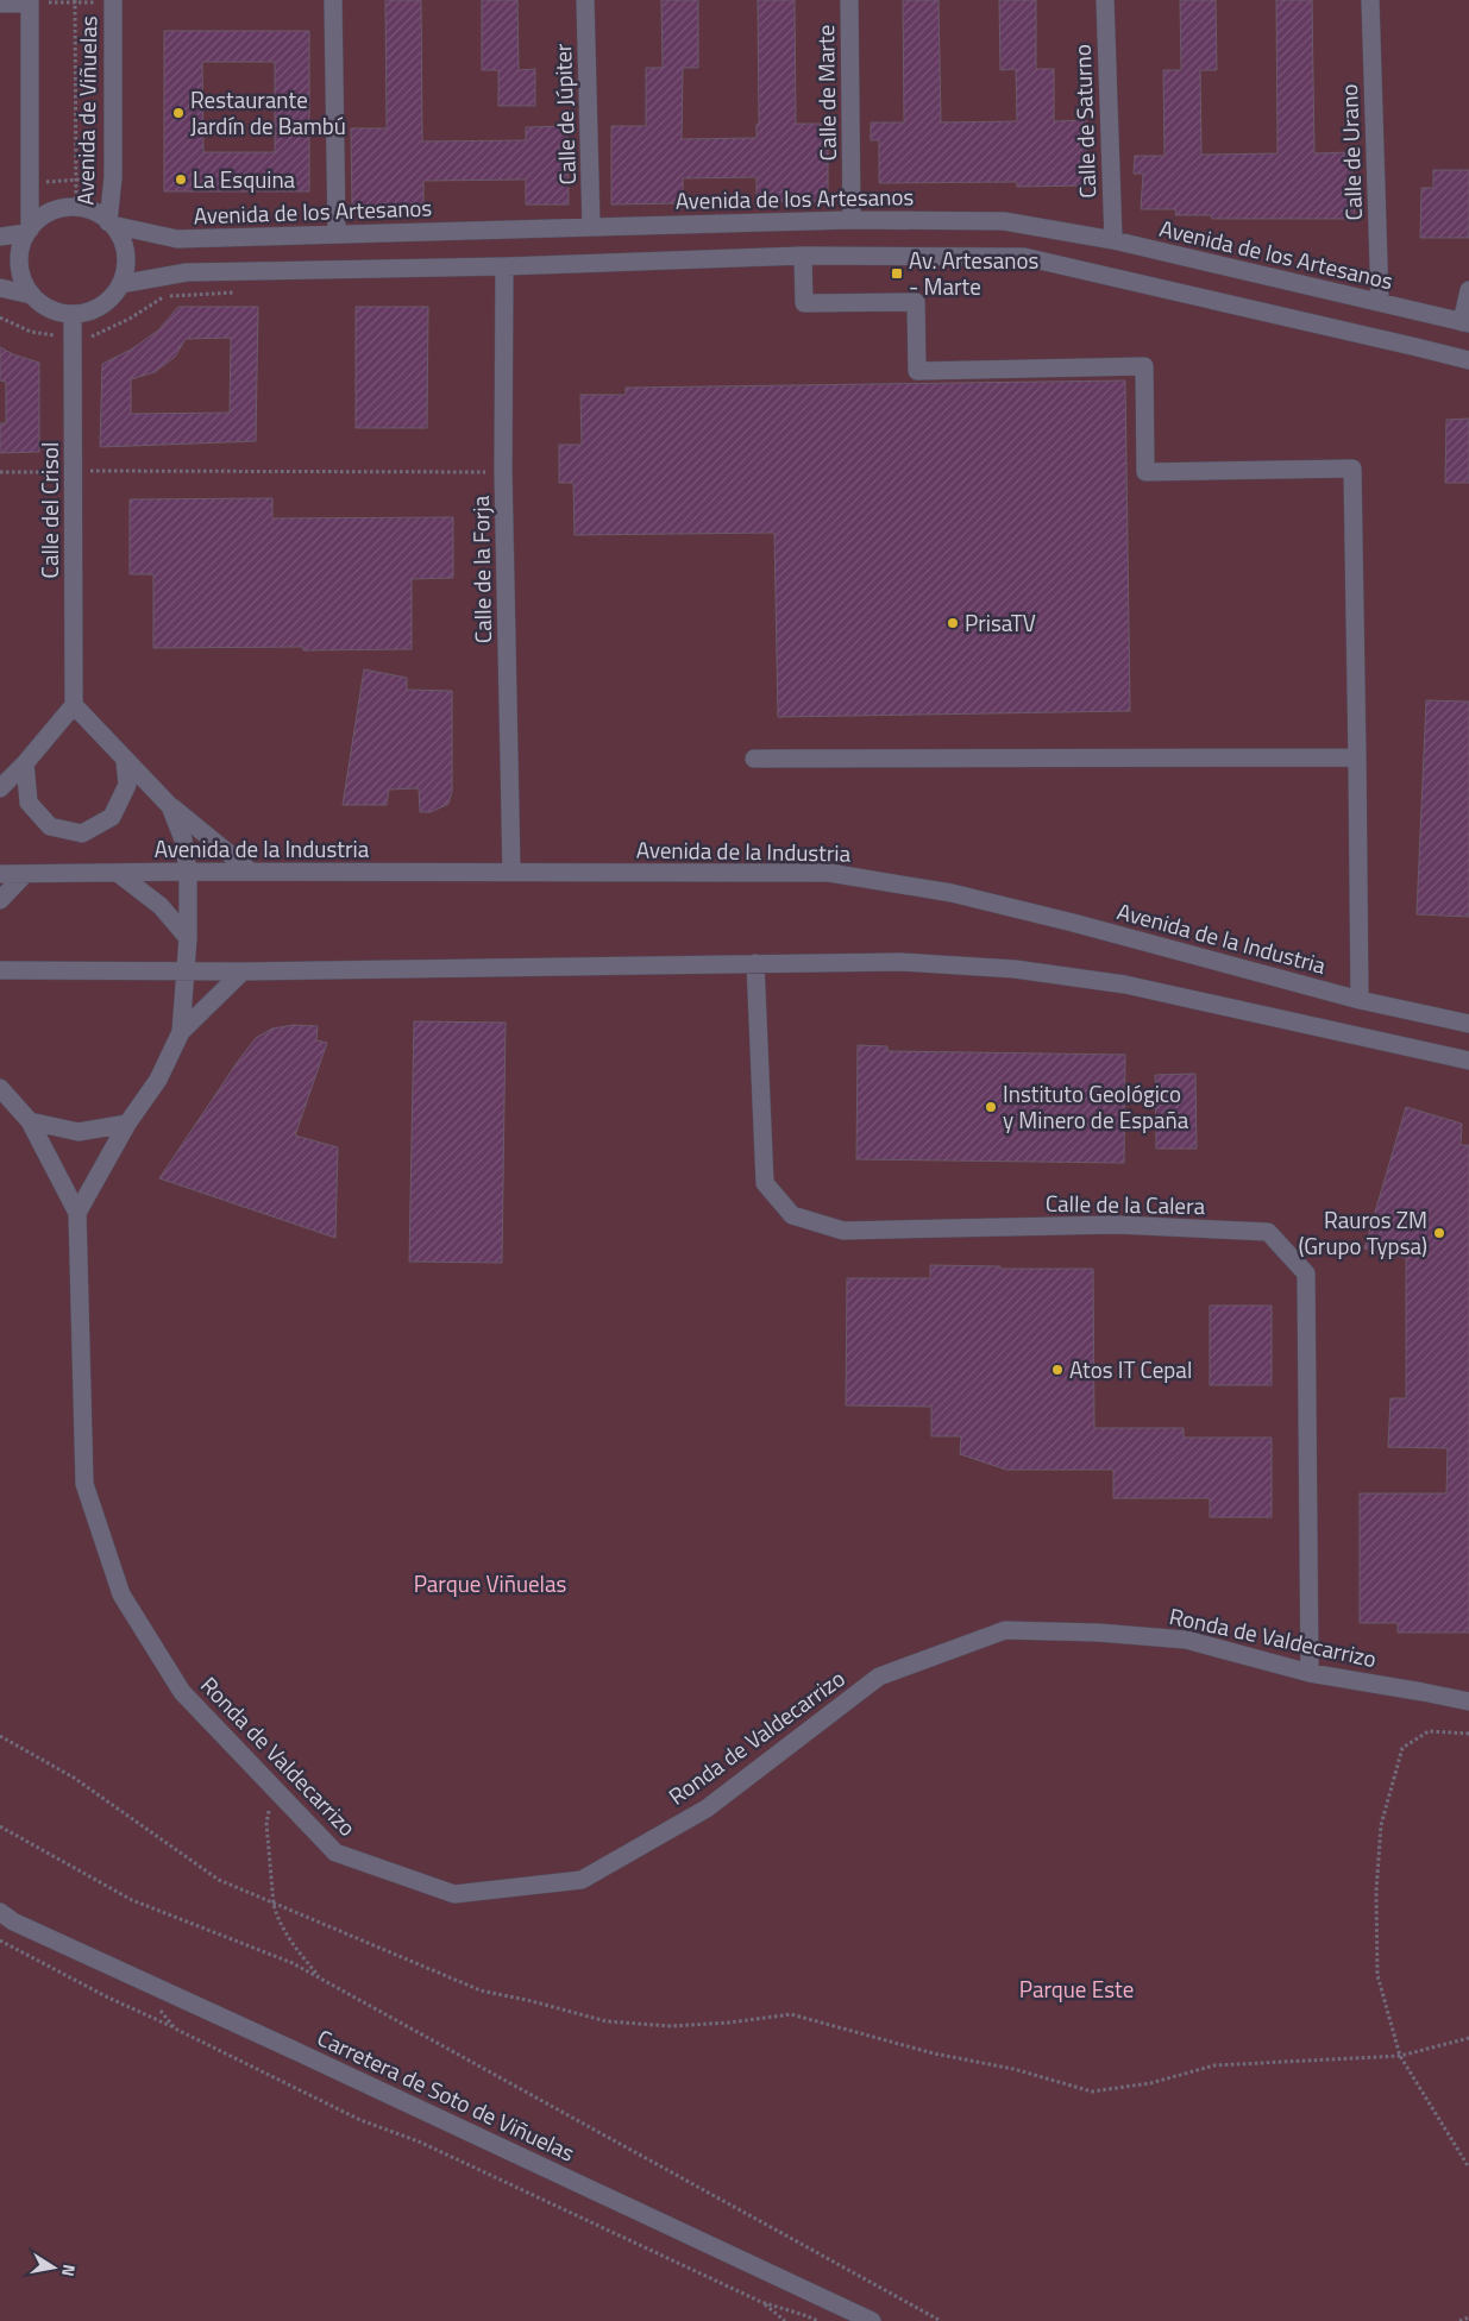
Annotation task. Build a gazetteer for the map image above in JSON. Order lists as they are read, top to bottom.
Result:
{
  "streets": {
    "street": [
      "Calle de Marte",
      "Avenida de Viñuelas",
      "Calle de Júpiter",
      "Calle de Saturno",
      "Calle de Urano",
      "Avenida de los Artesanos",
      "Calle del Crisol",
      "Calle de la Forja",
      "Avenida de la Industria",
      "Calle de la Calera",
      "Ronda de Valdecarrizo",
      "Carretera de Soto de Viñuelas"
    ]
  },
  "crossings": [
    ["Calle de Marte", "Avenida de los Artesanos"],
    ["Avenida de Viñuelas", "Avenida de los Artesanos"],
    ["Avenida de Viñuelas", "Calle del Crisol"],
    ["Calle de Júpiter", "Avenida de los Artesanos"],
    ["Calle de Saturno", "Avenida de los Artesanos"],
    ["Calle de Urano", "Avenida de los Artesanos"],
    ["Avenida de los Artesanos", "Calle del Crisol"],
    ["Calle de la Forja", "Avenida de la Industria"],
    ["Calle de la Calera", "Ronda de Valdecarrizo"]
  ],
  "parks": ["Parque Viñuelas", "Parque Este"],
  "places": {
    "other": [
      "Restaurante Jardín de Bambú",
      "La Esquina",
      "PrisaTV",
      "Instituto Geológico y Minero de España",
      "Rauros ZM (Grupo Typsa)",
      "Atos IT Cepal"
    ],
    "transit": ["Av. Artesanos - Marte"]
  },
  "north": "right"
}
